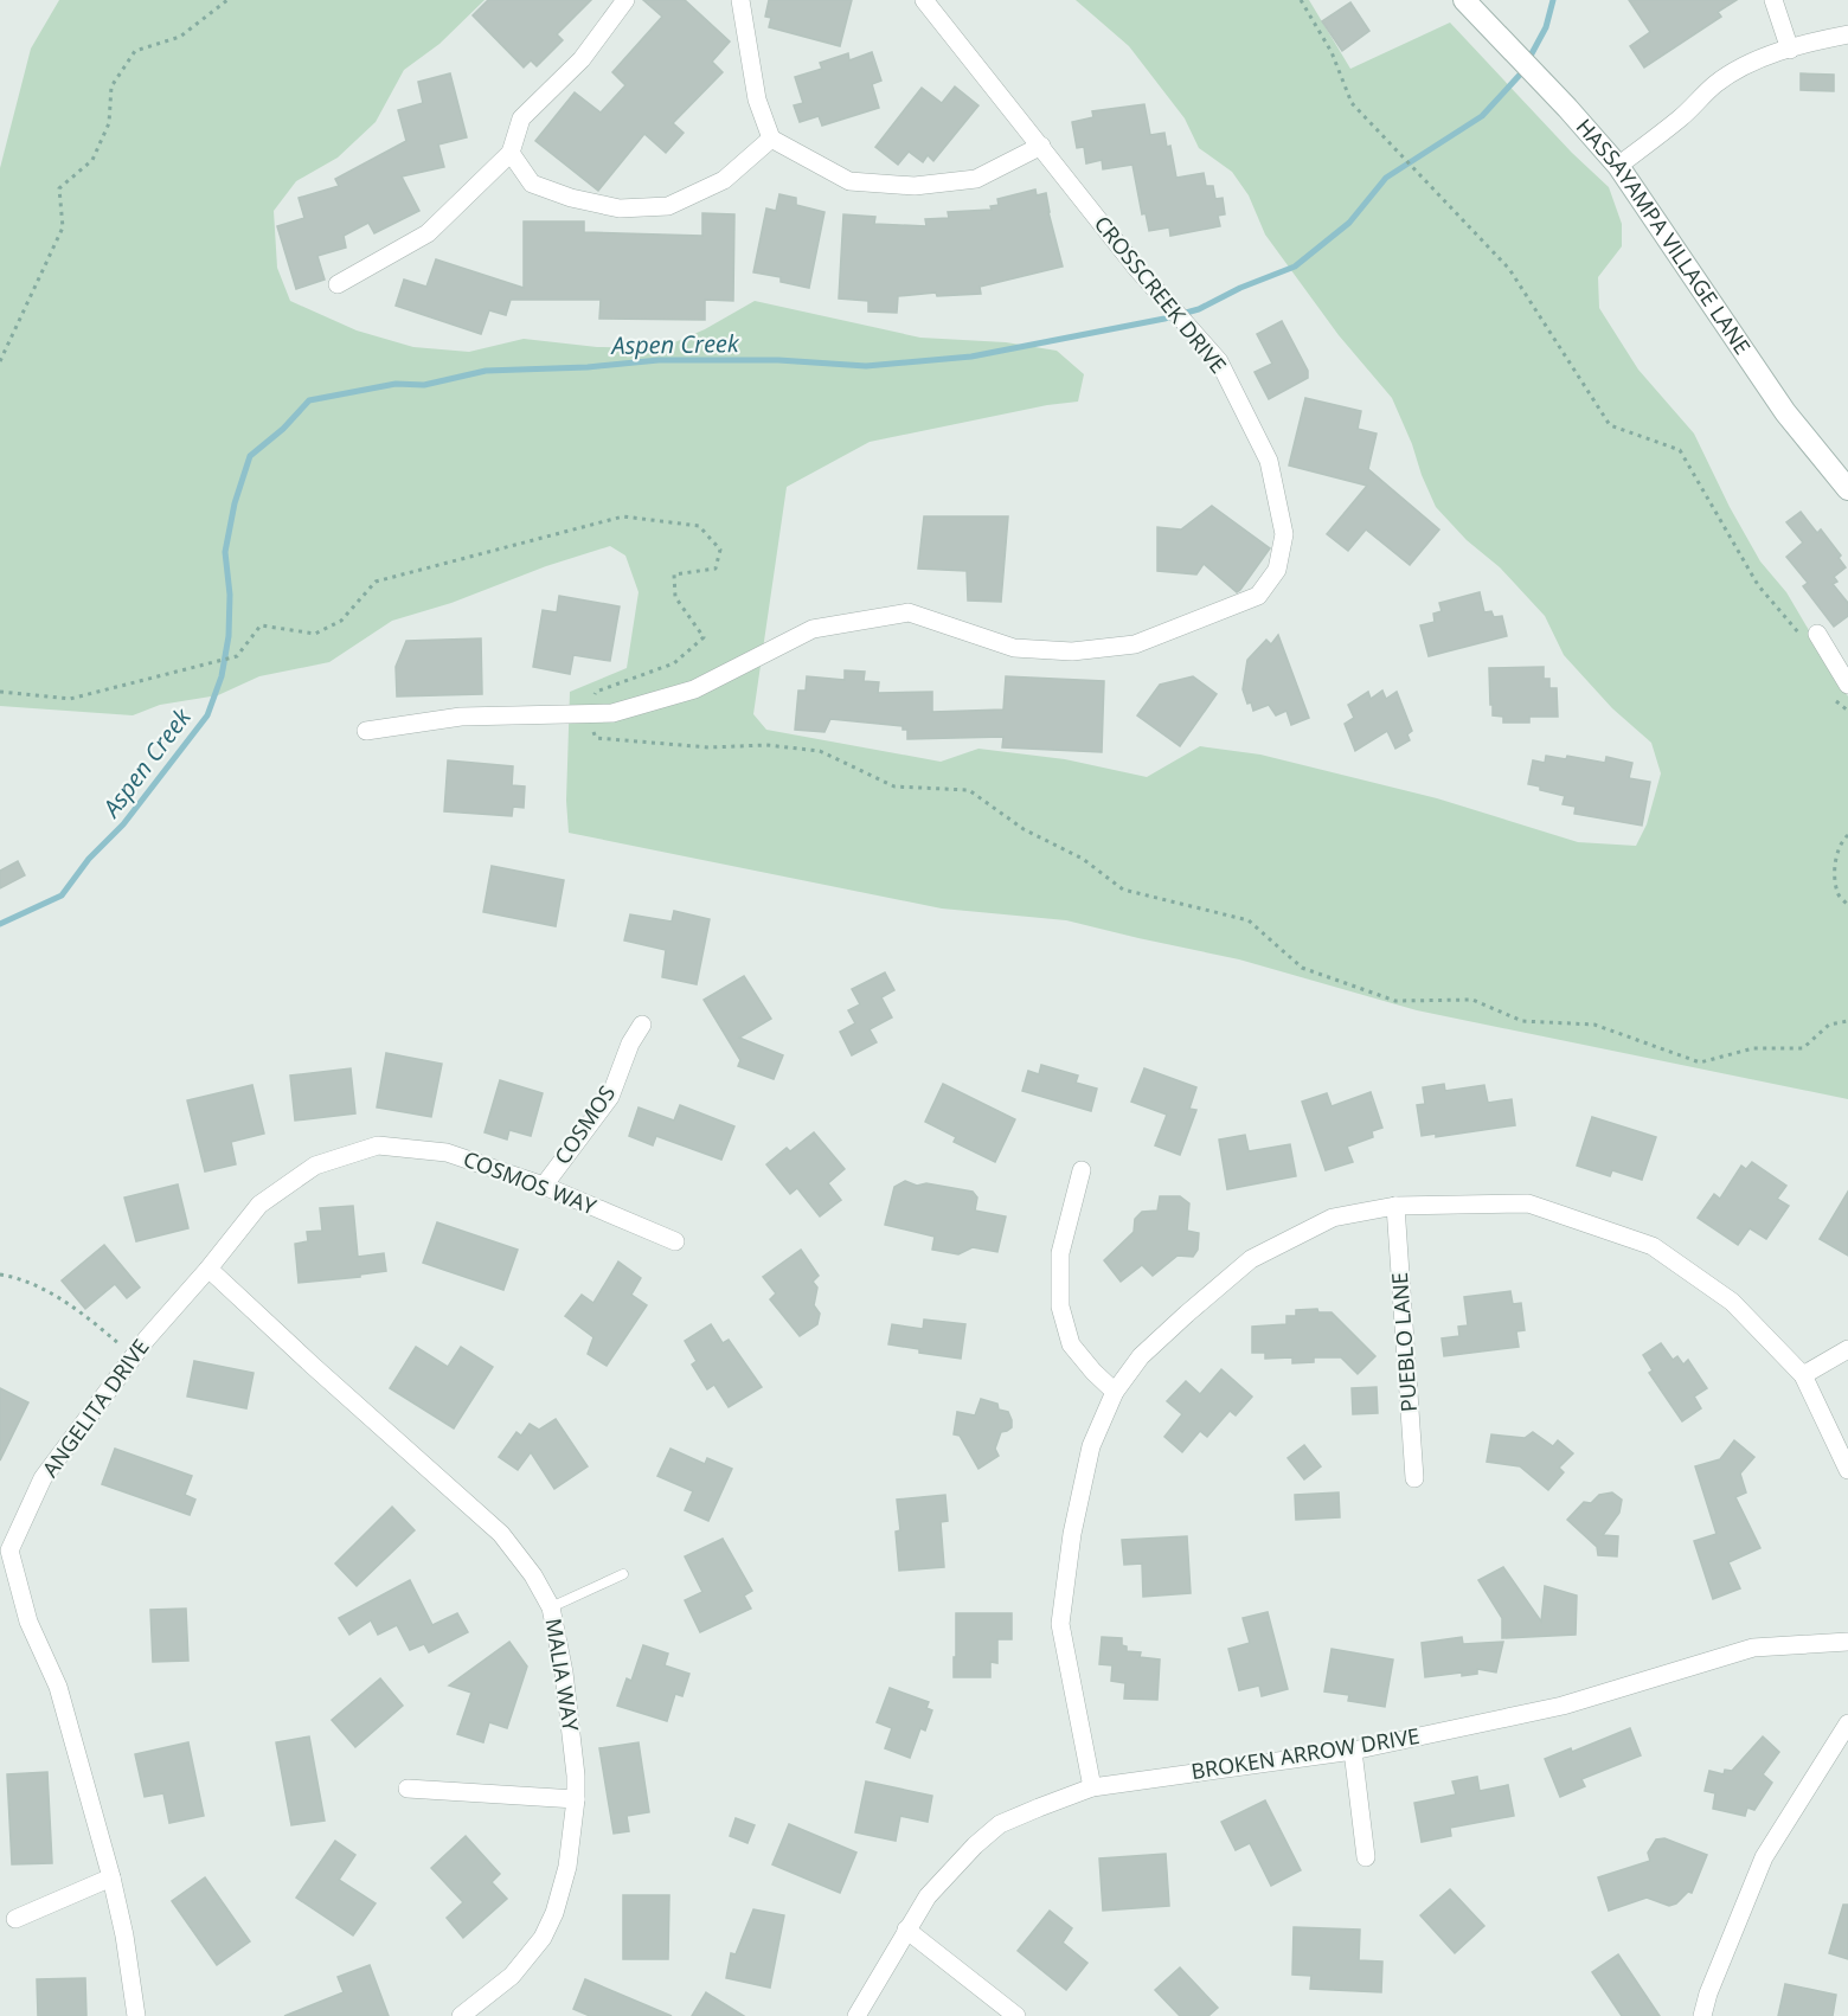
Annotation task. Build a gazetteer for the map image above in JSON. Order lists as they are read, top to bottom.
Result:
{
  "streets": {
    "street": [
      "HASSAYAMPA VILLAGE LANE",
      "CROSSCREEK DRIVE",
      "COSMOS",
      "COSMOS WAY",
      "PUEBLO LANE",
      "ANGELITA DRIVE",
      "MALIA WAY",
      "BROKEN ARROW DRIVE"
    ]
  },
  "crossings": [
    ["COSMOS", "COSMOS WAY"],
    ["COSMOS WAY", "ANGELITA DRIVE"],
    ["ANGELITA DRIVE", "MALIA WAY"]
  ],
  "water": ["Aspen Creek"]
}
